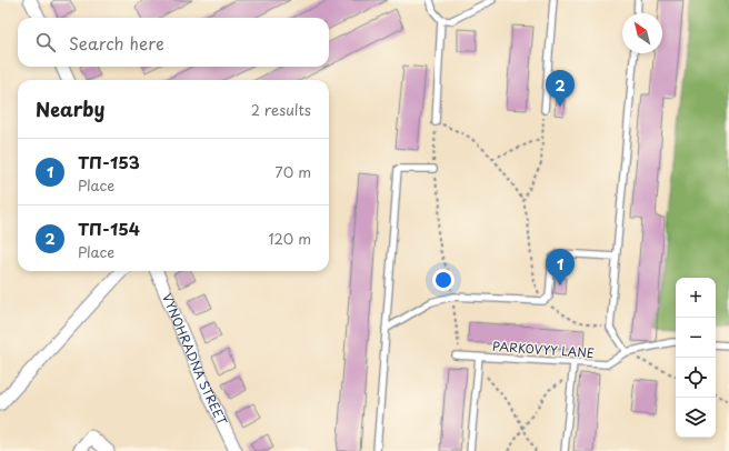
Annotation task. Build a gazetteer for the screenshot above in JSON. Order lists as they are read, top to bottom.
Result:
{
  "streets": {
    "street": ["VYNOHRADNA STREET"],
    "lane": ["PARKOVYY LANE"]
  },
  "north": "top left",
  "page": {
    "search": "Search here",
    "pins": ["2", "1"],
    "heading": ["Nearby", "2 results"],
    "list": [
      {
        "mark": "1",
        "name": "ТП-153",
        "note": "Place",
        "value": "70 m"
      },
      {
        "mark": "2",
        "name": "ТП-154",
        "note": "Place",
        "value": "120 m"
      }
    ],
    "map_buttons": ["+", "−"]
  }
}
